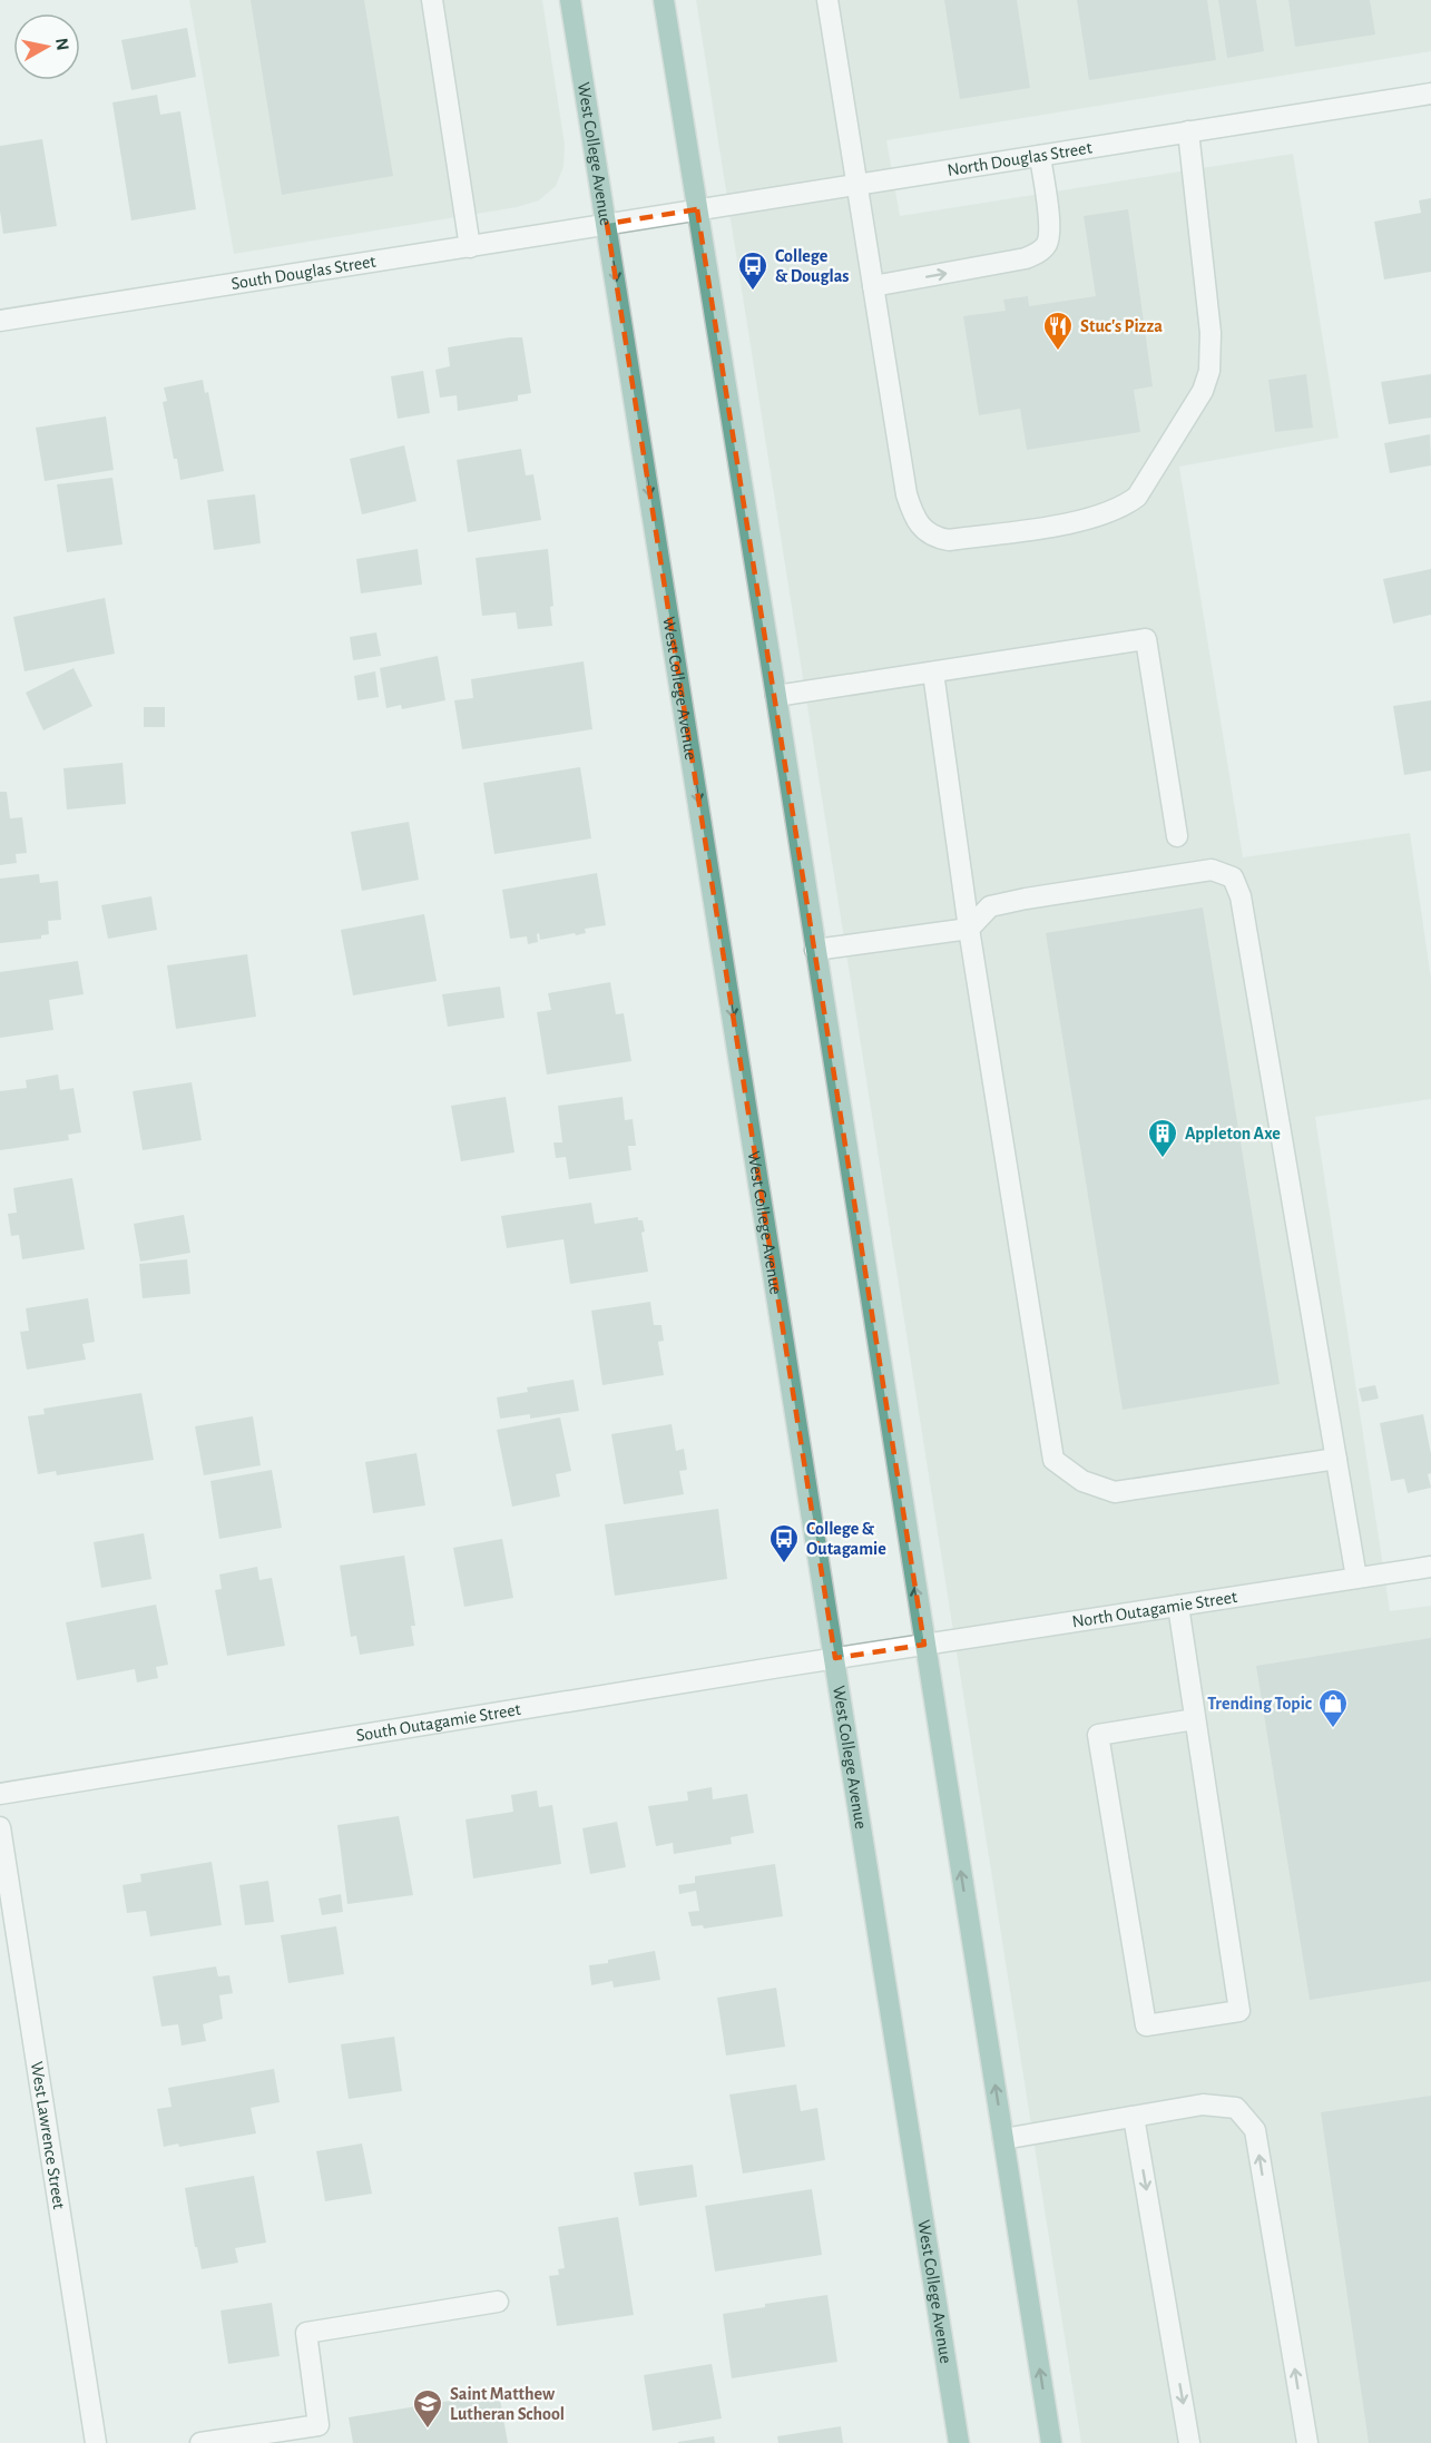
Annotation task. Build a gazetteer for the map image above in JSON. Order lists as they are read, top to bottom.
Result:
{
  "streets": {
    "main road": ["West College Avenue"],
    "street": [
      "North Douglas Street",
      "South Douglas Street",
      "North Outagamie Street",
      "South Outagamie Street",
      "West Lawrence Street"
    ]
  },
  "crossings": [
    ["West College Avenue", "North Douglas Street"],
    ["West College Avenue", "South Douglas Street"],
    ["West College Avenue", "South Outagamie Street"],
    ["North Douglas Street", "South Douglas Street"],
    ["North Outagamie Street", "South Outagamie Street"]
  ],
  "places": {
    "bus stop": ["College & Douglas", "College & Outagamie"],
    "restaurant": ["Stuc's Pizza"],
    "building": ["Appleton Axe"],
    "shop": ["Trending Topic"],
    "school or university": ["Saint Matthew Lutheran School"]
  },
  "north": "right"
}
